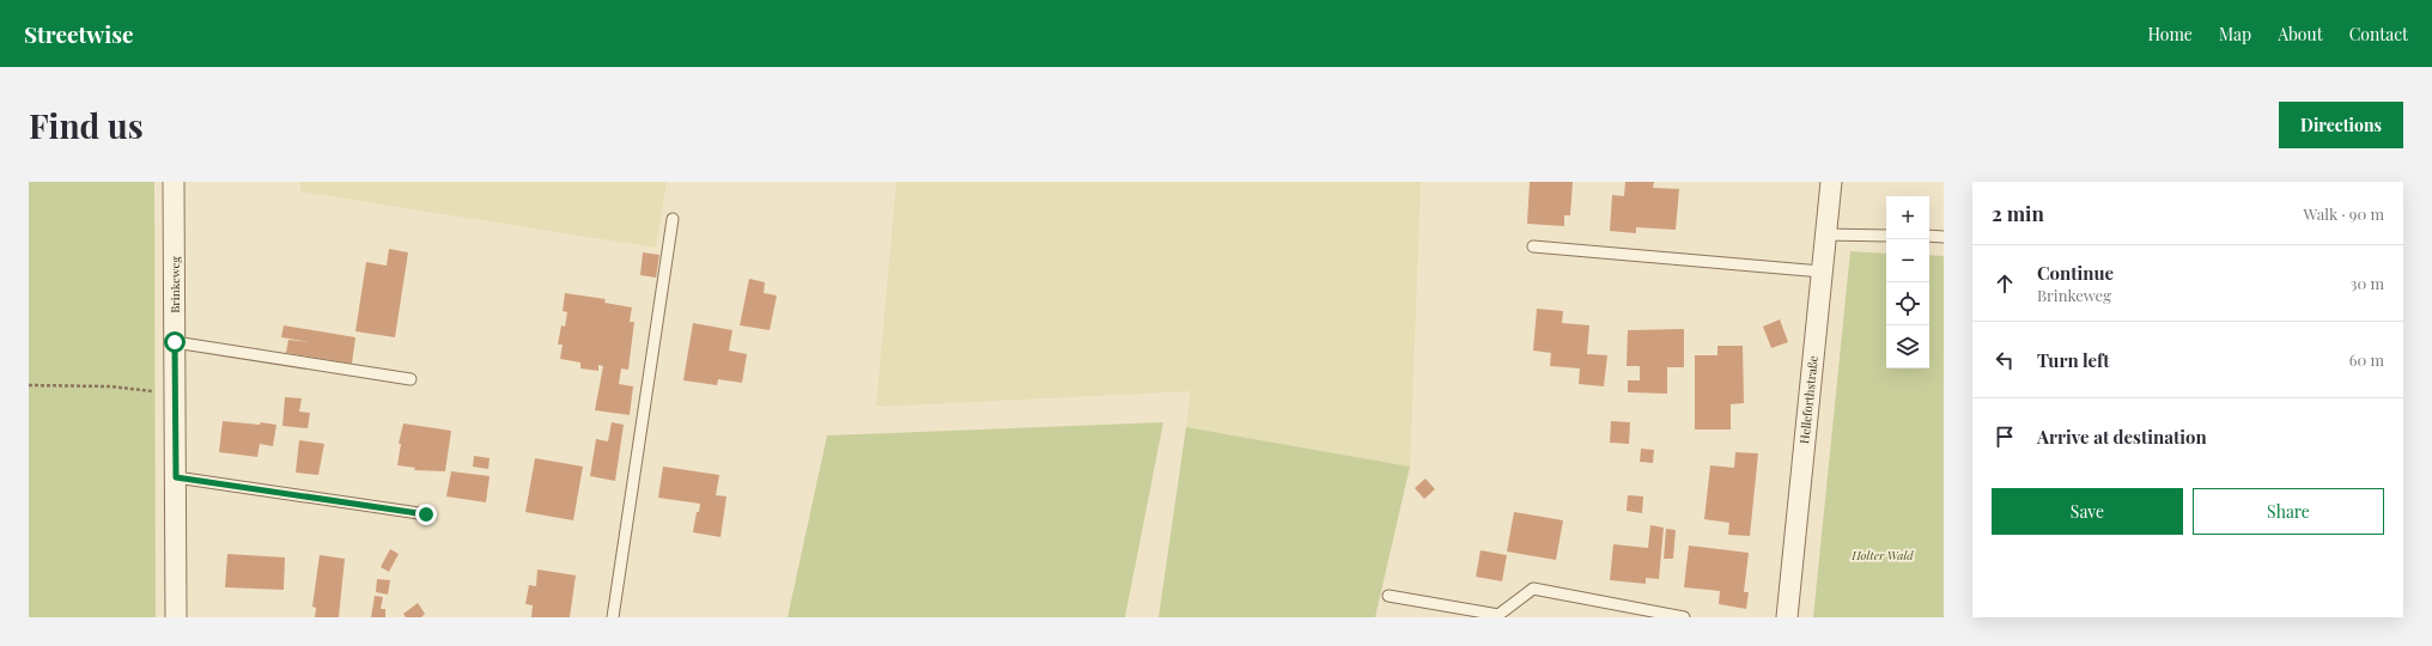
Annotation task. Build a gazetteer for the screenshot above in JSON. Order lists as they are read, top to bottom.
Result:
{
  "streets": {
    "street": ["Brinkeweg", "Helleforthstraße"]
  },
  "parks": ["Holter Wald"],
  "page": {
    "header": "Streetwise",
    "nav": [
      "Home",
      "Map",
      "About",
      "Contact"
    ],
    "buttons": [
      "Directions",
      ["Save", "Share"]
    ],
    "title": "Find us",
    "heading": ["2 min", "Walk · 90 m"],
    "map_buttons": ["+", "−"],
    "list": [
      ["Continue", "Brinkeweg", "30 m"],
      ["Turn left", "60 m"],
      "Arrive at destination"
    ]
  }
}
